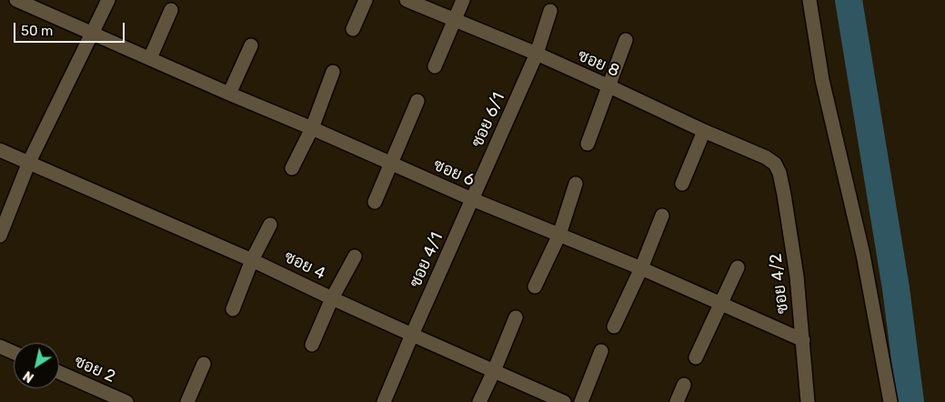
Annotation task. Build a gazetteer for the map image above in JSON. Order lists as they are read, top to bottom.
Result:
{
  "streets": {
    "street": [
      "ซอย 8",
      "ซอย 6/1",
      "ซอย 6",
      "ซอย 4/1",
      "ซอย 4",
      "ซอย 4/2",
      "ซอย 2"
    ]
  },
  "crossings": [
    ["ซอย 8", "ซอย 6/1"],
    ["ซอย 8", "ซอย 4/2"],
    ["ซอย 6/1", "ซอย 6"],
    ["ซอย 6/1", "ซอย 4/1"],
    ["ซอย 6", "ซอย 4/1"],
    ["ซอย 6", "ซอย 4/2"],
    ["ซอย 4/1", "ซอย 4"]
  ],
  "scale_bar": "50 m",
  "north": "bottom left"
}
